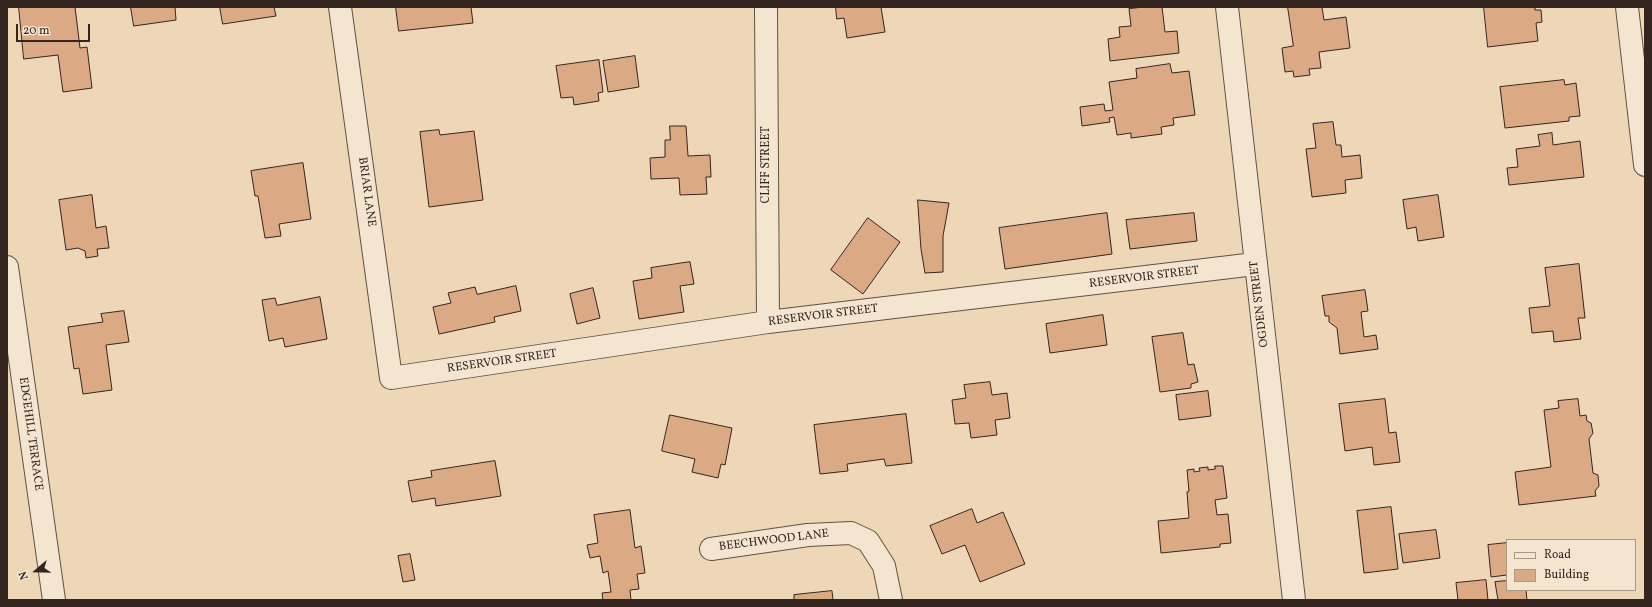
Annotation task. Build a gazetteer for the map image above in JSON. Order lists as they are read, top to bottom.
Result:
{
  "streets": {
    "street": [
      "CLIFF STREET",
      "BRIAR LANE",
      "RESERVOIR STREET",
      "OGDEN STREET",
      "EDGEHILL TERRACE",
      "BEECHWOOD LANE"
    ]
  },
  "crossings": [
    ["CLIFF STREET", "RESERVOIR STREET"],
    ["BRIAR LANE", "RESERVOIR STREET"],
    ["RESERVOIR STREET", "OGDEN STREET"]
  ],
  "legend": ["Road", "Building"],
  "scale_bar": "20 m",
  "north": "left"
}
